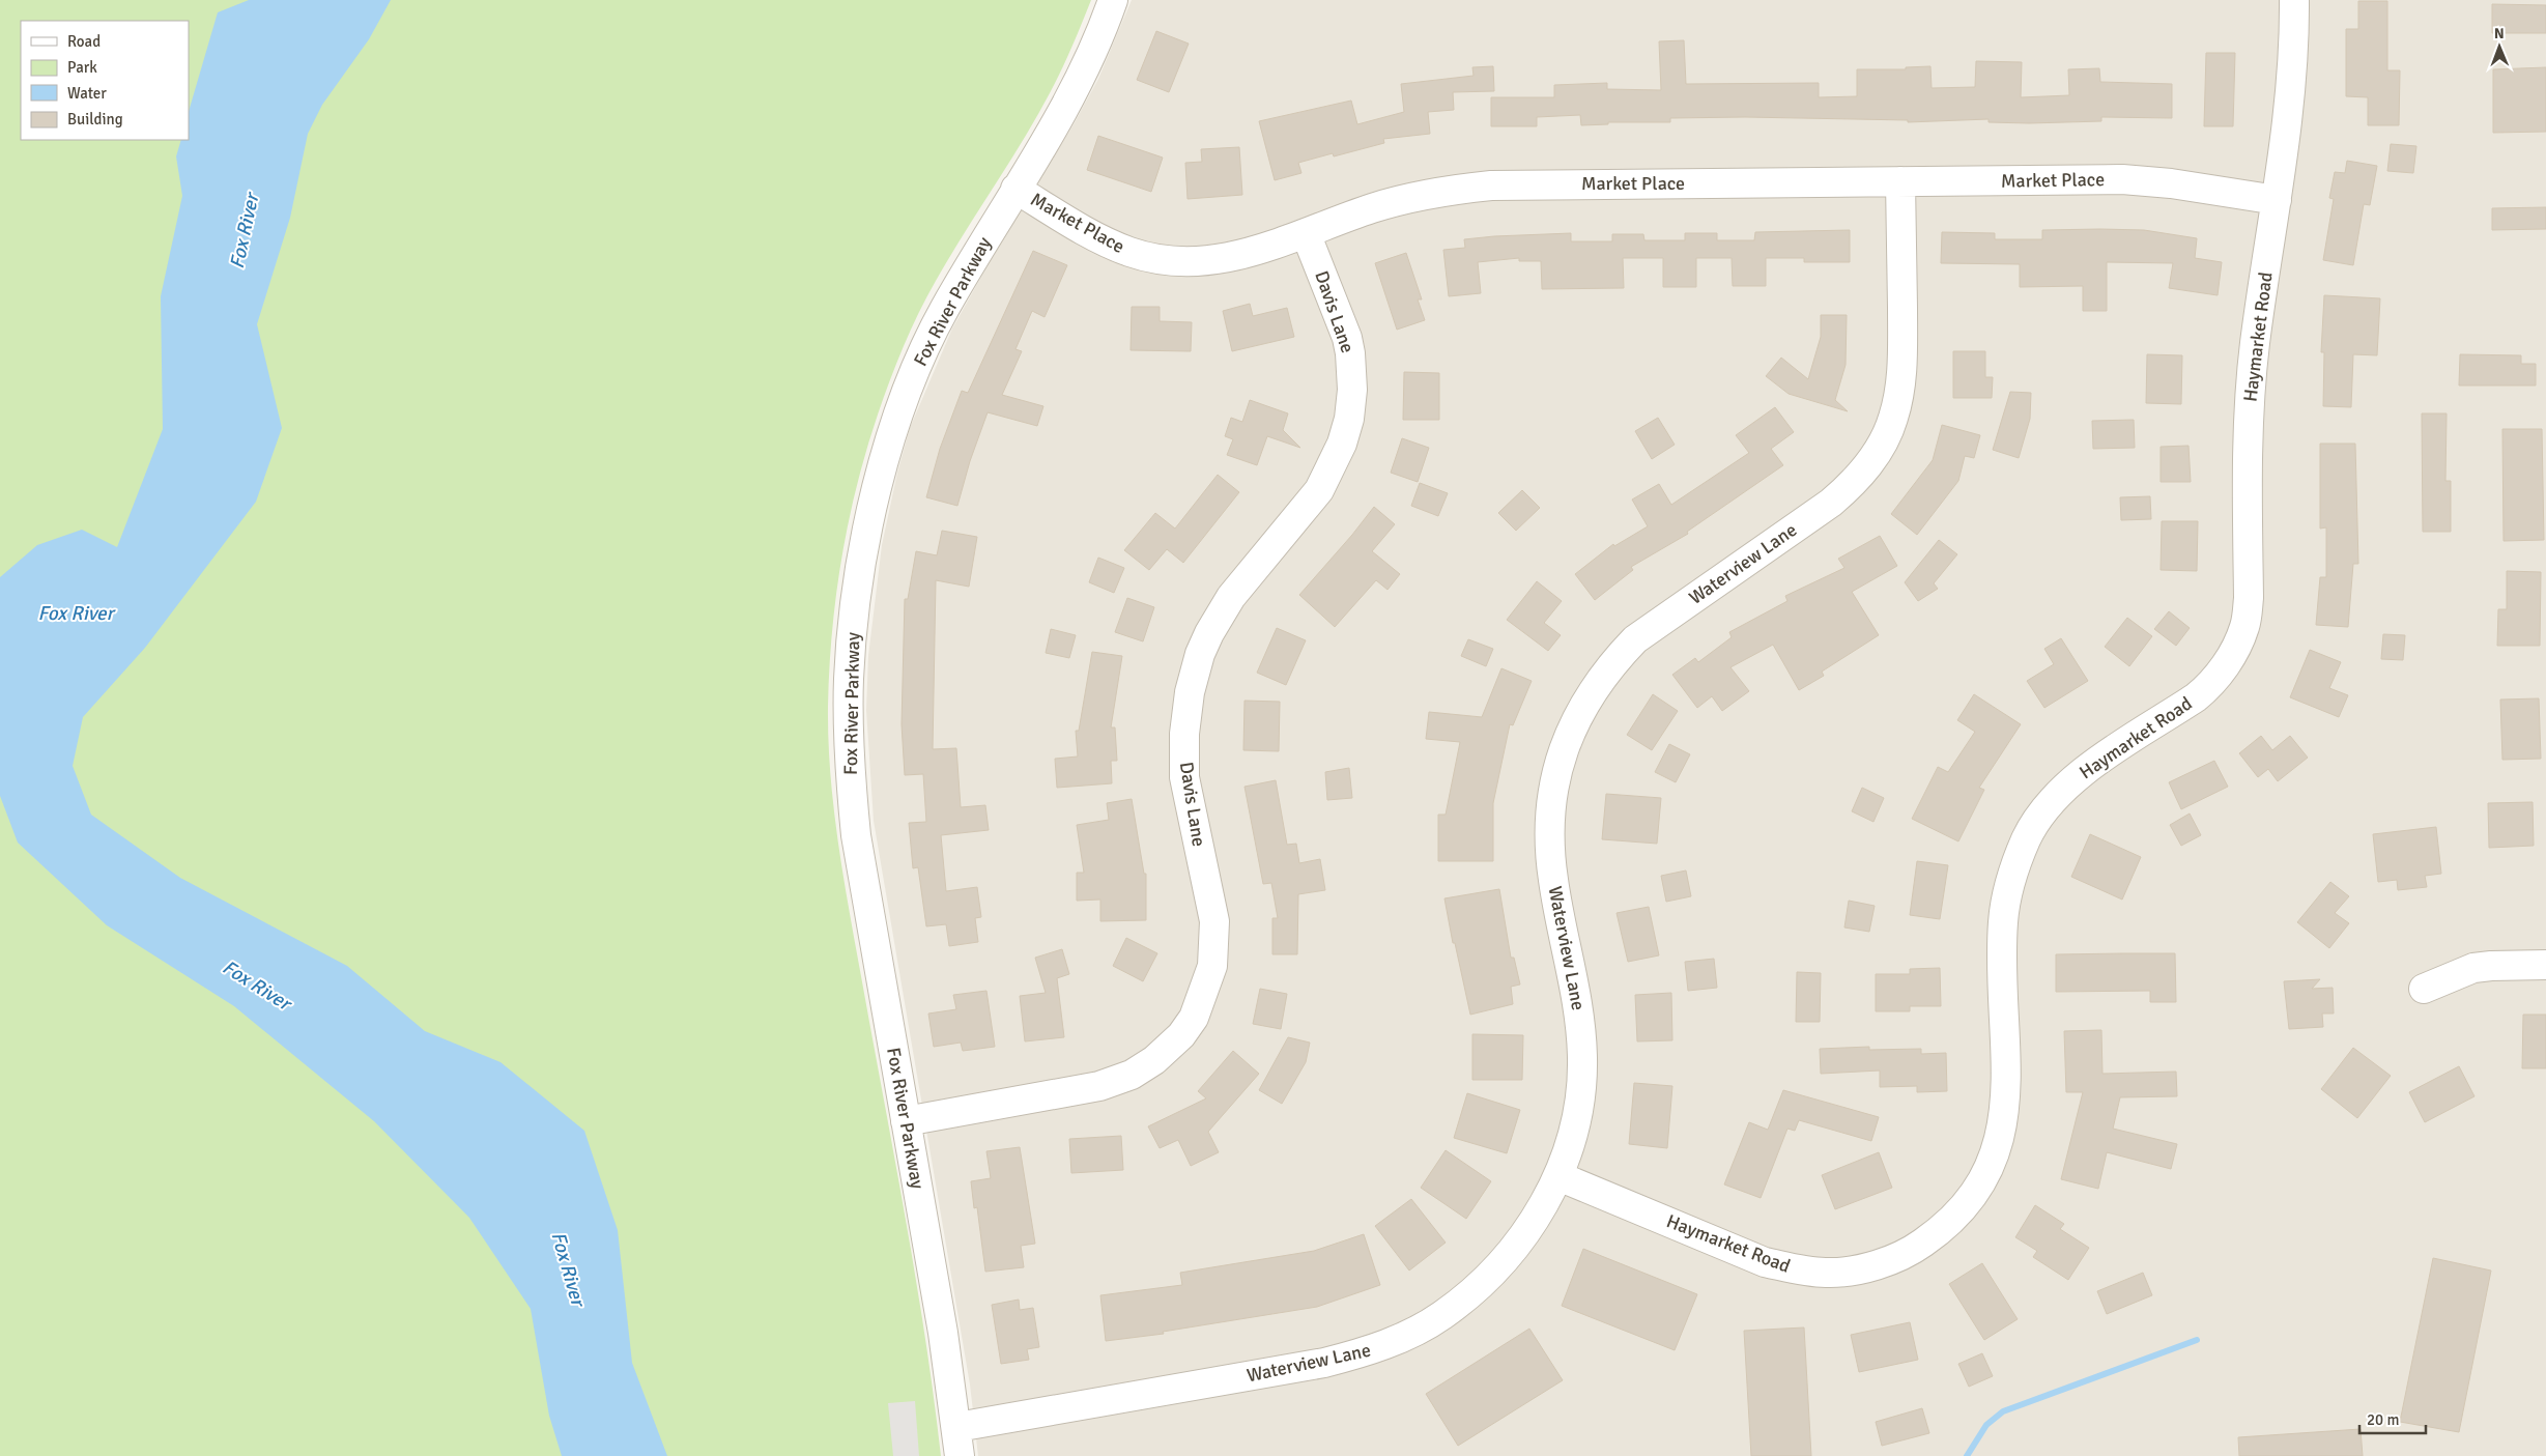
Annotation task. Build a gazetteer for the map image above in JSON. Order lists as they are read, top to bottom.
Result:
{
  "streets": {
    "street": [
      "Market Place",
      "Fox River Parkway",
      "Davis Lane",
      "Haymarket Road",
      "Waterview Lane"
    ]
  },
  "crossings": [
    ["Market Place", "Fox River Parkway"],
    ["Market Place", "Davis Lane"],
    ["Market Place", "Haymarket Road"],
    ["Market Place", "Waterview Lane"],
    ["Fox River Parkway", "Davis Lane"],
    ["Fox River Parkway", "Waterview Lane"],
    ["Haymarket Road", "Waterview Lane"]
  ],
  "water": ["Fox River"],
  "legend": [
    "Road",
    "Park",
    "Water",
    "Building"
  ],
  "scale_bar": "20 m",
  "north": "top"
}
